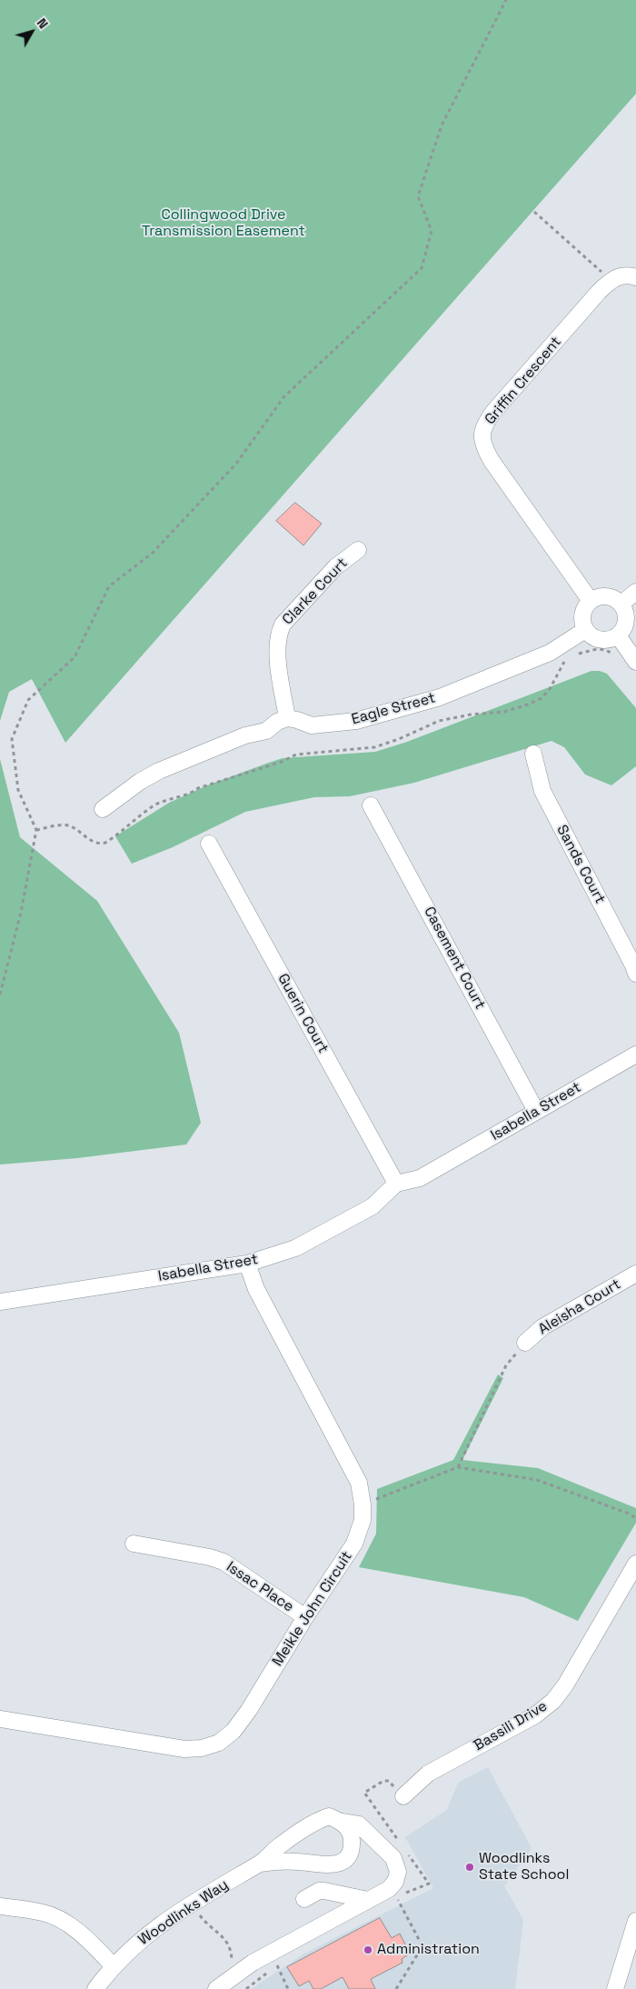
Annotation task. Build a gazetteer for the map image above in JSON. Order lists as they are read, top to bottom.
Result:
{
  "streets": {
    "street": [
      "Griffin Crescent",
      "Clarke Court",
      "Eagle Street",
      "Sands Court",
      "Casement Court",
      "Guerin Court",
      "Isabella Street",
      "Aleisha Court",
      "Issac Place",
      "Meikle John Circuit",
      "Bassili Drive",
      "Woodlinks Way"
    ]
  },
  "crossings": [
    ["Griffin Crescent", "Eagle Street"],
    ["Clarke Court", "Eagle Street"],
    ["Casement Court", "Isabella Street"],
    ["Guerin Court", "Isabella Street"],
    ["Isabella Street", "Meikle John Circuit"],
    ["Issac Place", "Meikle John Circuit"]
  ],
  "parks": ["Collingwood Drive Transmission Easement"],
  "places": ["Woodlinks State School", "Administration"],
  "north": "top right"
}
